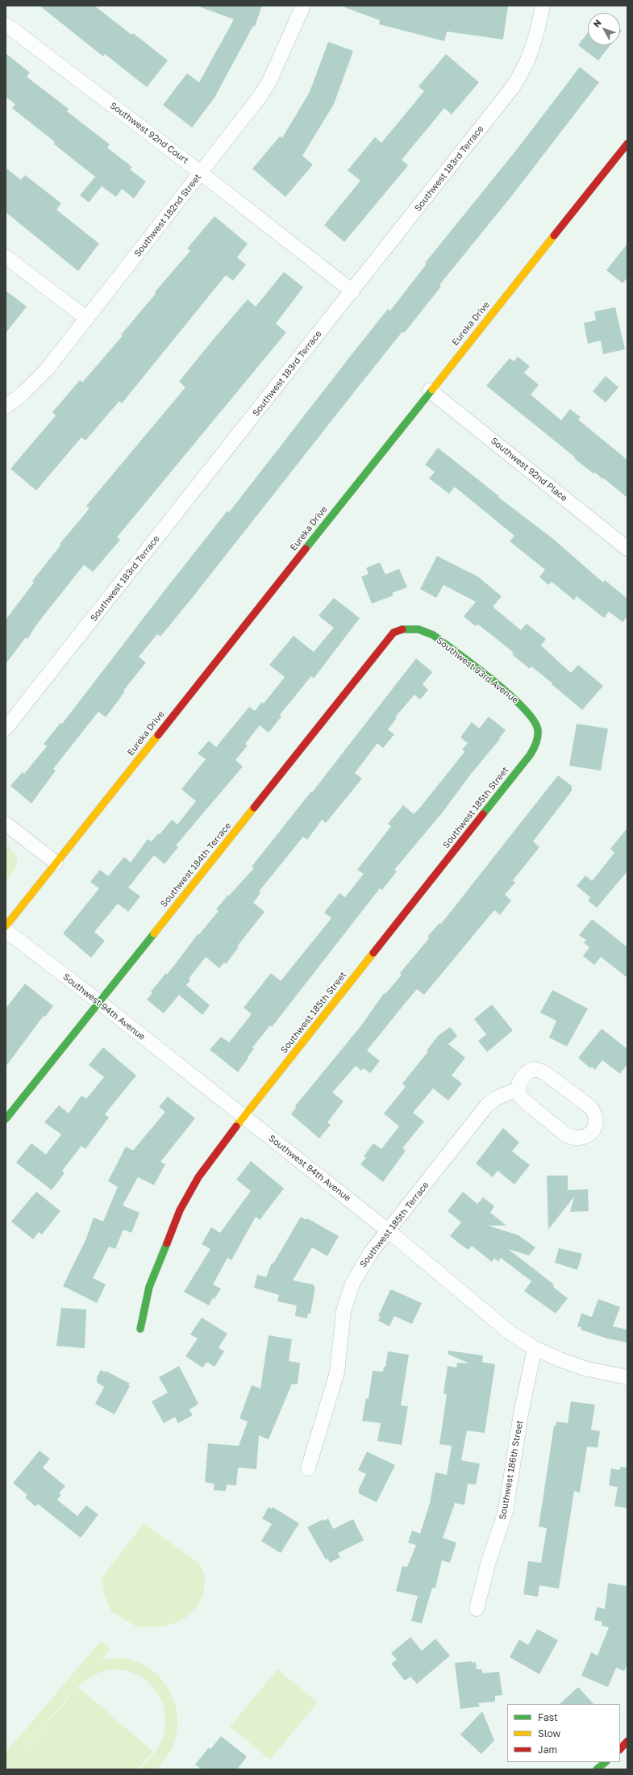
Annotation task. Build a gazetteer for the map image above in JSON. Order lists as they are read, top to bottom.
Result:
{
  "streets": {
    "street": [
      "Southwest 92nd Court",
      "Southwest 183rd Terrace",
      "Southwest 182nd Street",
      "Eureka Drive",
      "Southwest 92nd Place",
      "Southwest 93rd Avenue",
      "Southwest 185th Street",
      "Southwest 184th Terrace",
      "Southwest 94th Avenue",
      "Southwest 185th Terrace",
      "Southwest 186th Street"
    ]
  },
  "crossings": [
    ["Southwest 92nd Court", "Southwest 183rd Terrace"],
    ["Southwest 92nd Court", "Southwest 182nd Street"],
    ["Eureka Drive", "Southwest 92nd Place"],
    ["Southwest 93rd Avenue", "Southwest 185th Street"],
    ["Southwest 93rd Avenue", "Southwest 184th Terrace"],
    ["Southwest 185th Street", "Southwest 94th Avenue"],
    ["Southwest 184th Terrace", "Southwest 94th Avenue"],
    ["Southwest 94th Avenue", "Southwest 185th Terrace"],
    ["Southwest 94th Avenue", "Southwest 186th Street"]
  ],
  "legend": ["Fast", "Slow", "Jam"],
  "north": "top left"
}
